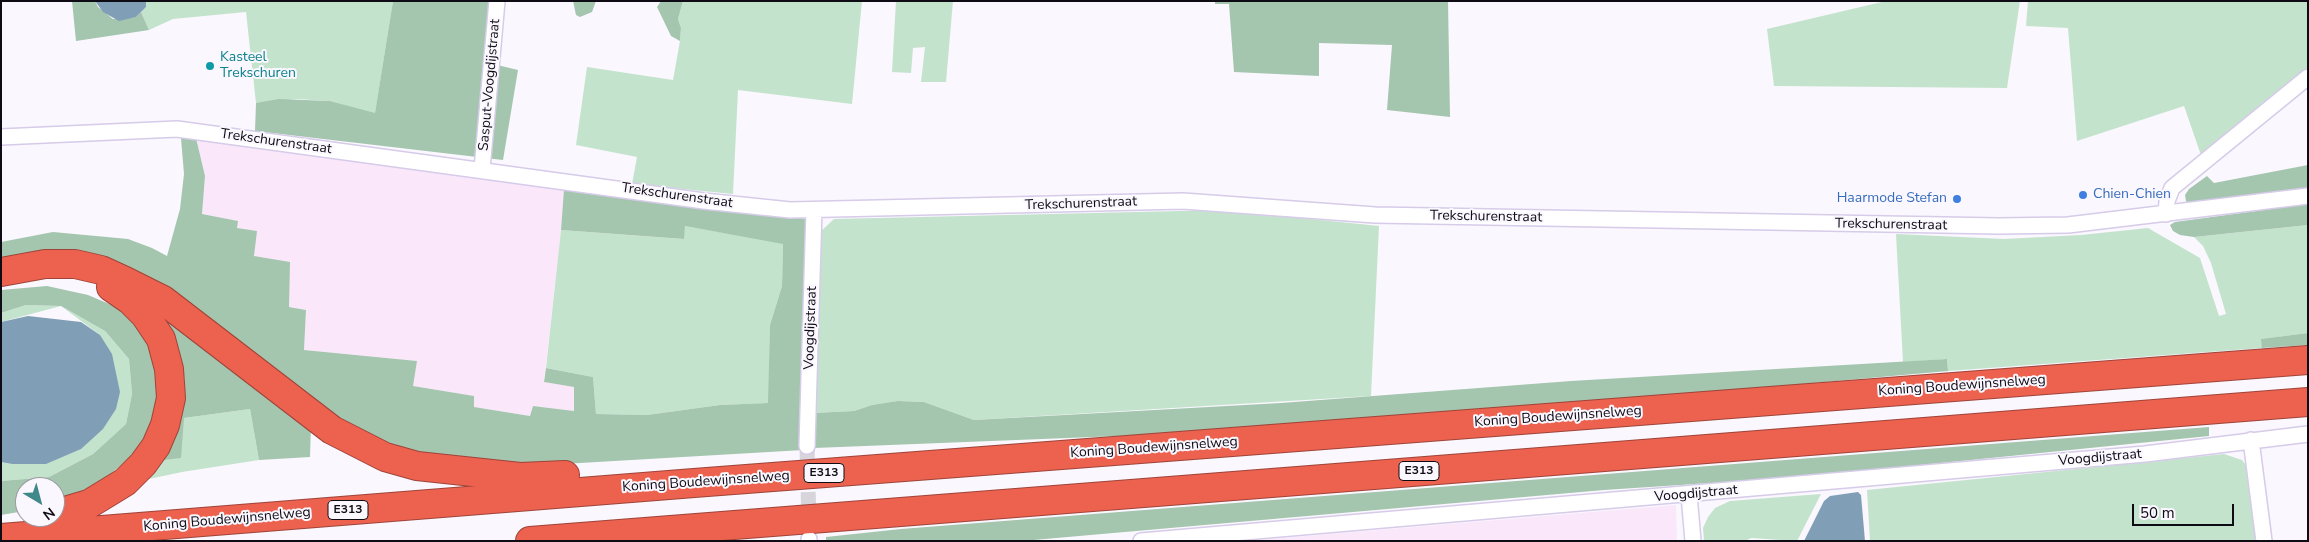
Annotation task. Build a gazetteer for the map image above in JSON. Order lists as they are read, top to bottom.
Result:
{
  "streets": {
    "highway": ["Koning Boudewijnsnelweg", "E313"],
    "street": ["Sasput-Voogdijstraat", "Trekschurenstraat", "Voogdijstraat"]
  },
  "crossings": [
    ["Sasput-Voogdijstraat", "Trekschurenstraat"],
    ["Trekschurenstraat", "Voogdijstraat"]
  ],
  "places": ["Kasteel Trekschuren", "Chien-Chien", "Haarmode Stefan"],
  "scale_bar": "50 m",
  "north": "bottom right"
}
